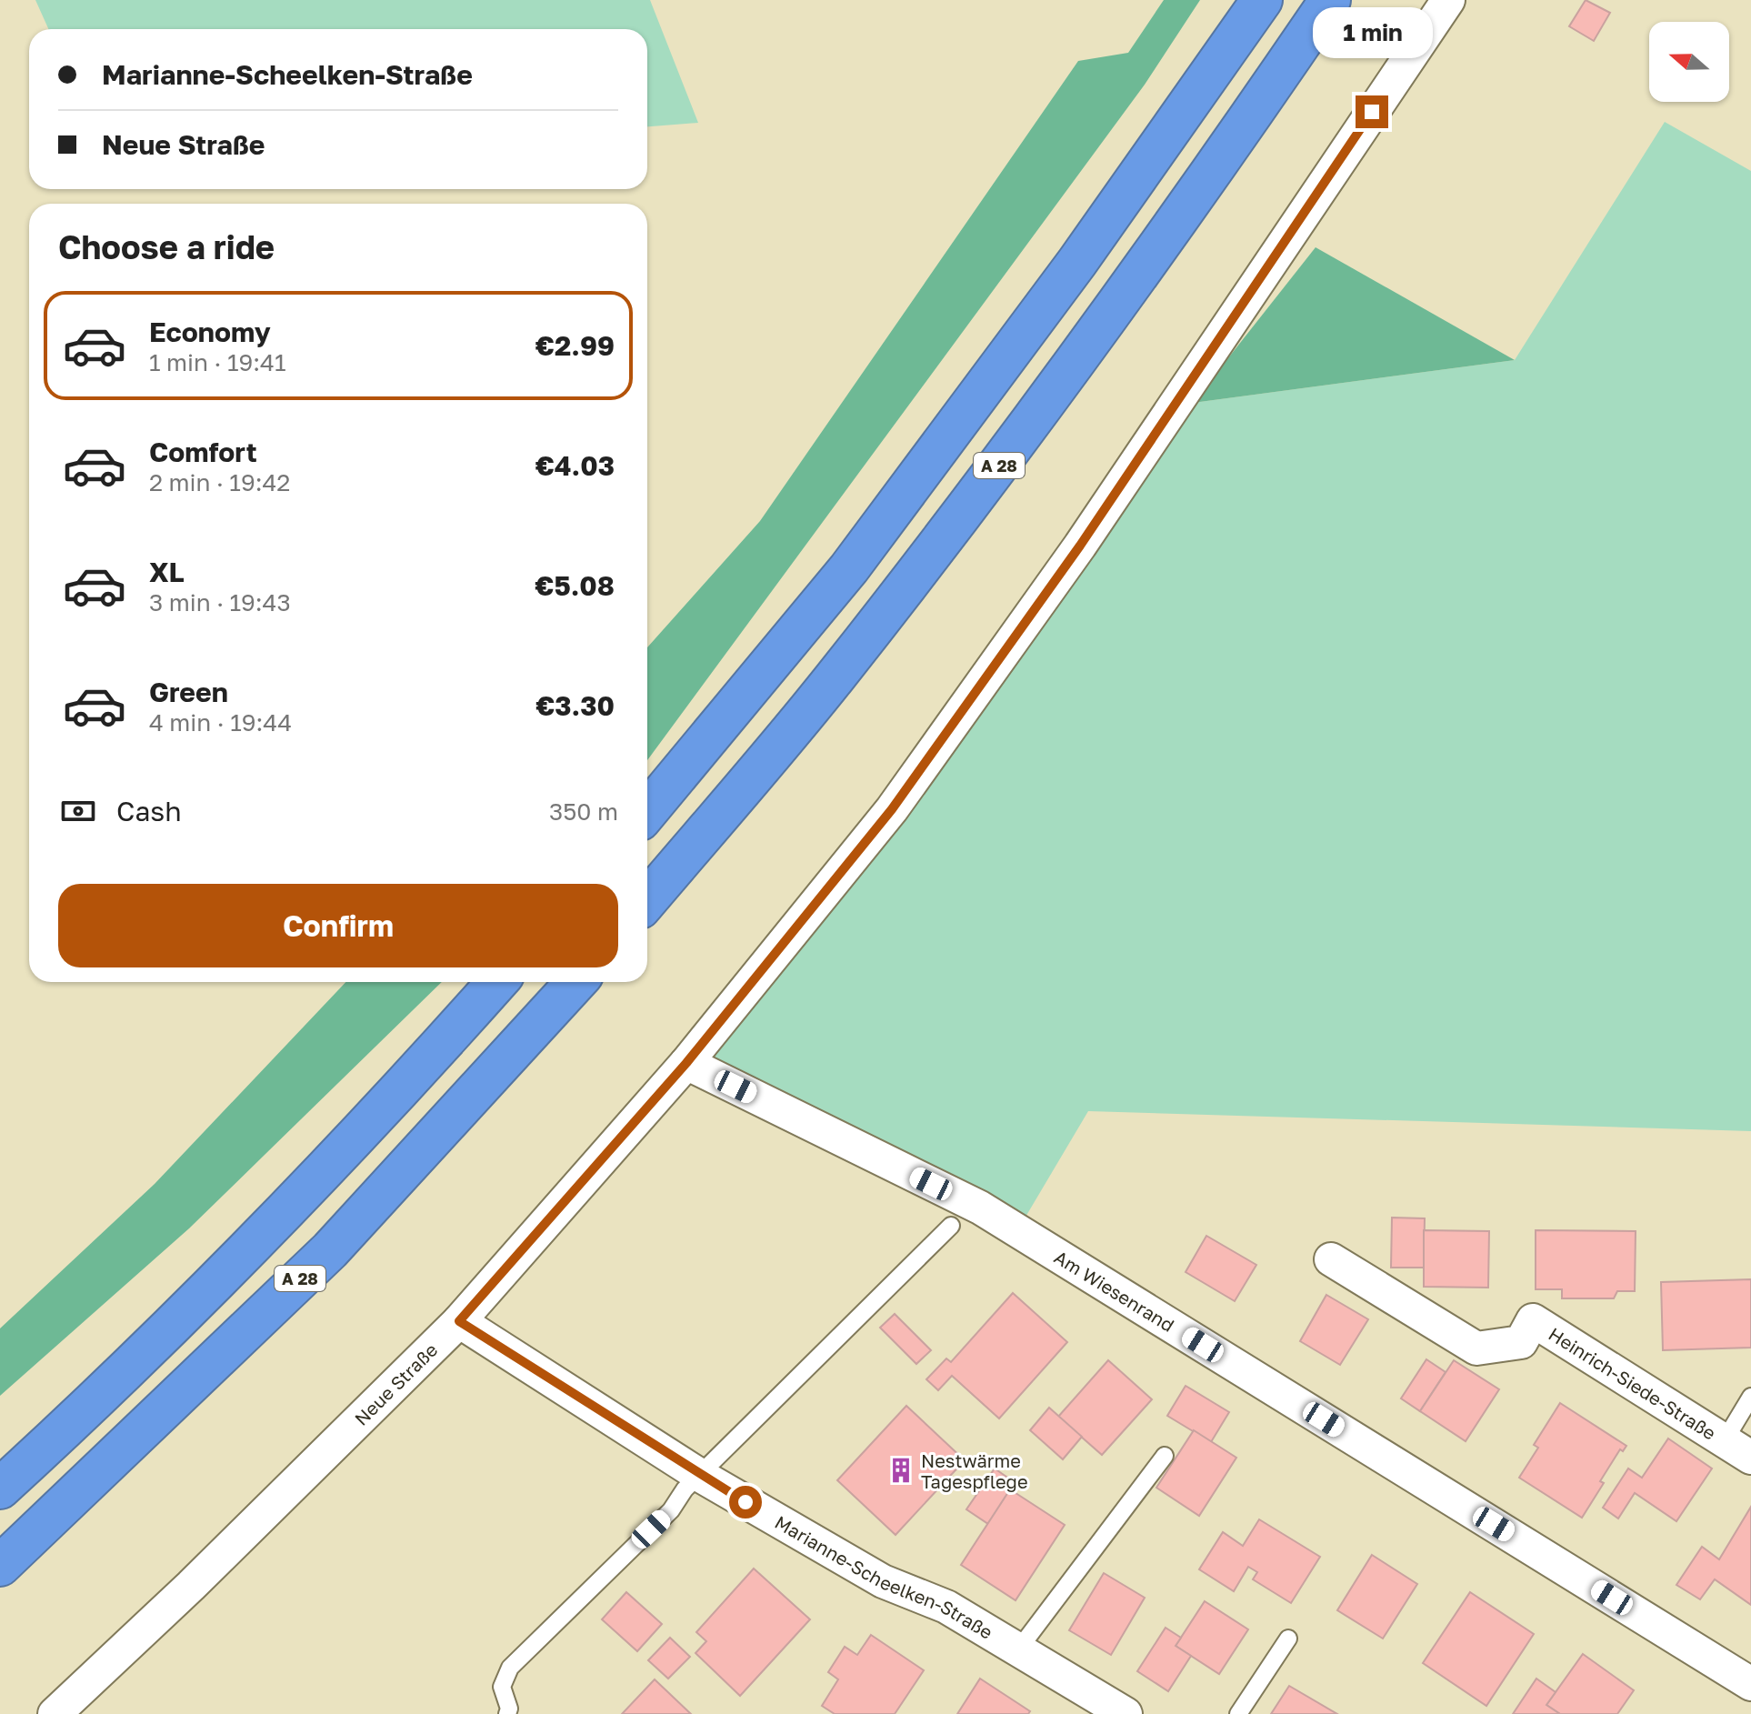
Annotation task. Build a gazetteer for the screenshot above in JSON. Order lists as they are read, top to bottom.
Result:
{
  "streets": {
    "highway": ["A 28"],
    "street": [
      "Am Wiesenrand",
      "Heinrich-Siede-Straße",
      "Neue Straße",
      "Marianne-Scheelken-Straße"
    ]
  },
  "crossings": [
    ["Am Wiesenrand", "Neue Straße"],
    ["Neue Straße", "Marianne-Scheelken-Straße"]
  ],
  "places": {
    "building": ["Nestwärme Tagespflege"]
  },
  "north": "left",
  "page": {
    "bubble": "1 min",
    "banner": ["Marianne-Scheelken-Straße", "Neue Straße"],
    "heading": "Choose a ride",
    "list": [
      {
        "name": "Economy",
        "note": "1 min · 19:41",
        "value": "€2.99"
      },
      {
        "name": "Comfort",
        "note": "2 min · 19:42",
        "value": "€4.03"
      },
      {
        "name": "XL",
        "note": "3 min · 19:43",
        "value": "€5.08"
      },
      {
        "name": "Green",
        "note": "4 min · 19:44",
        "value": "€3.30"
      }
    ],
    "pay": ["Cash", "350 m"],
    "buttons": "Confirm"
  }
}
